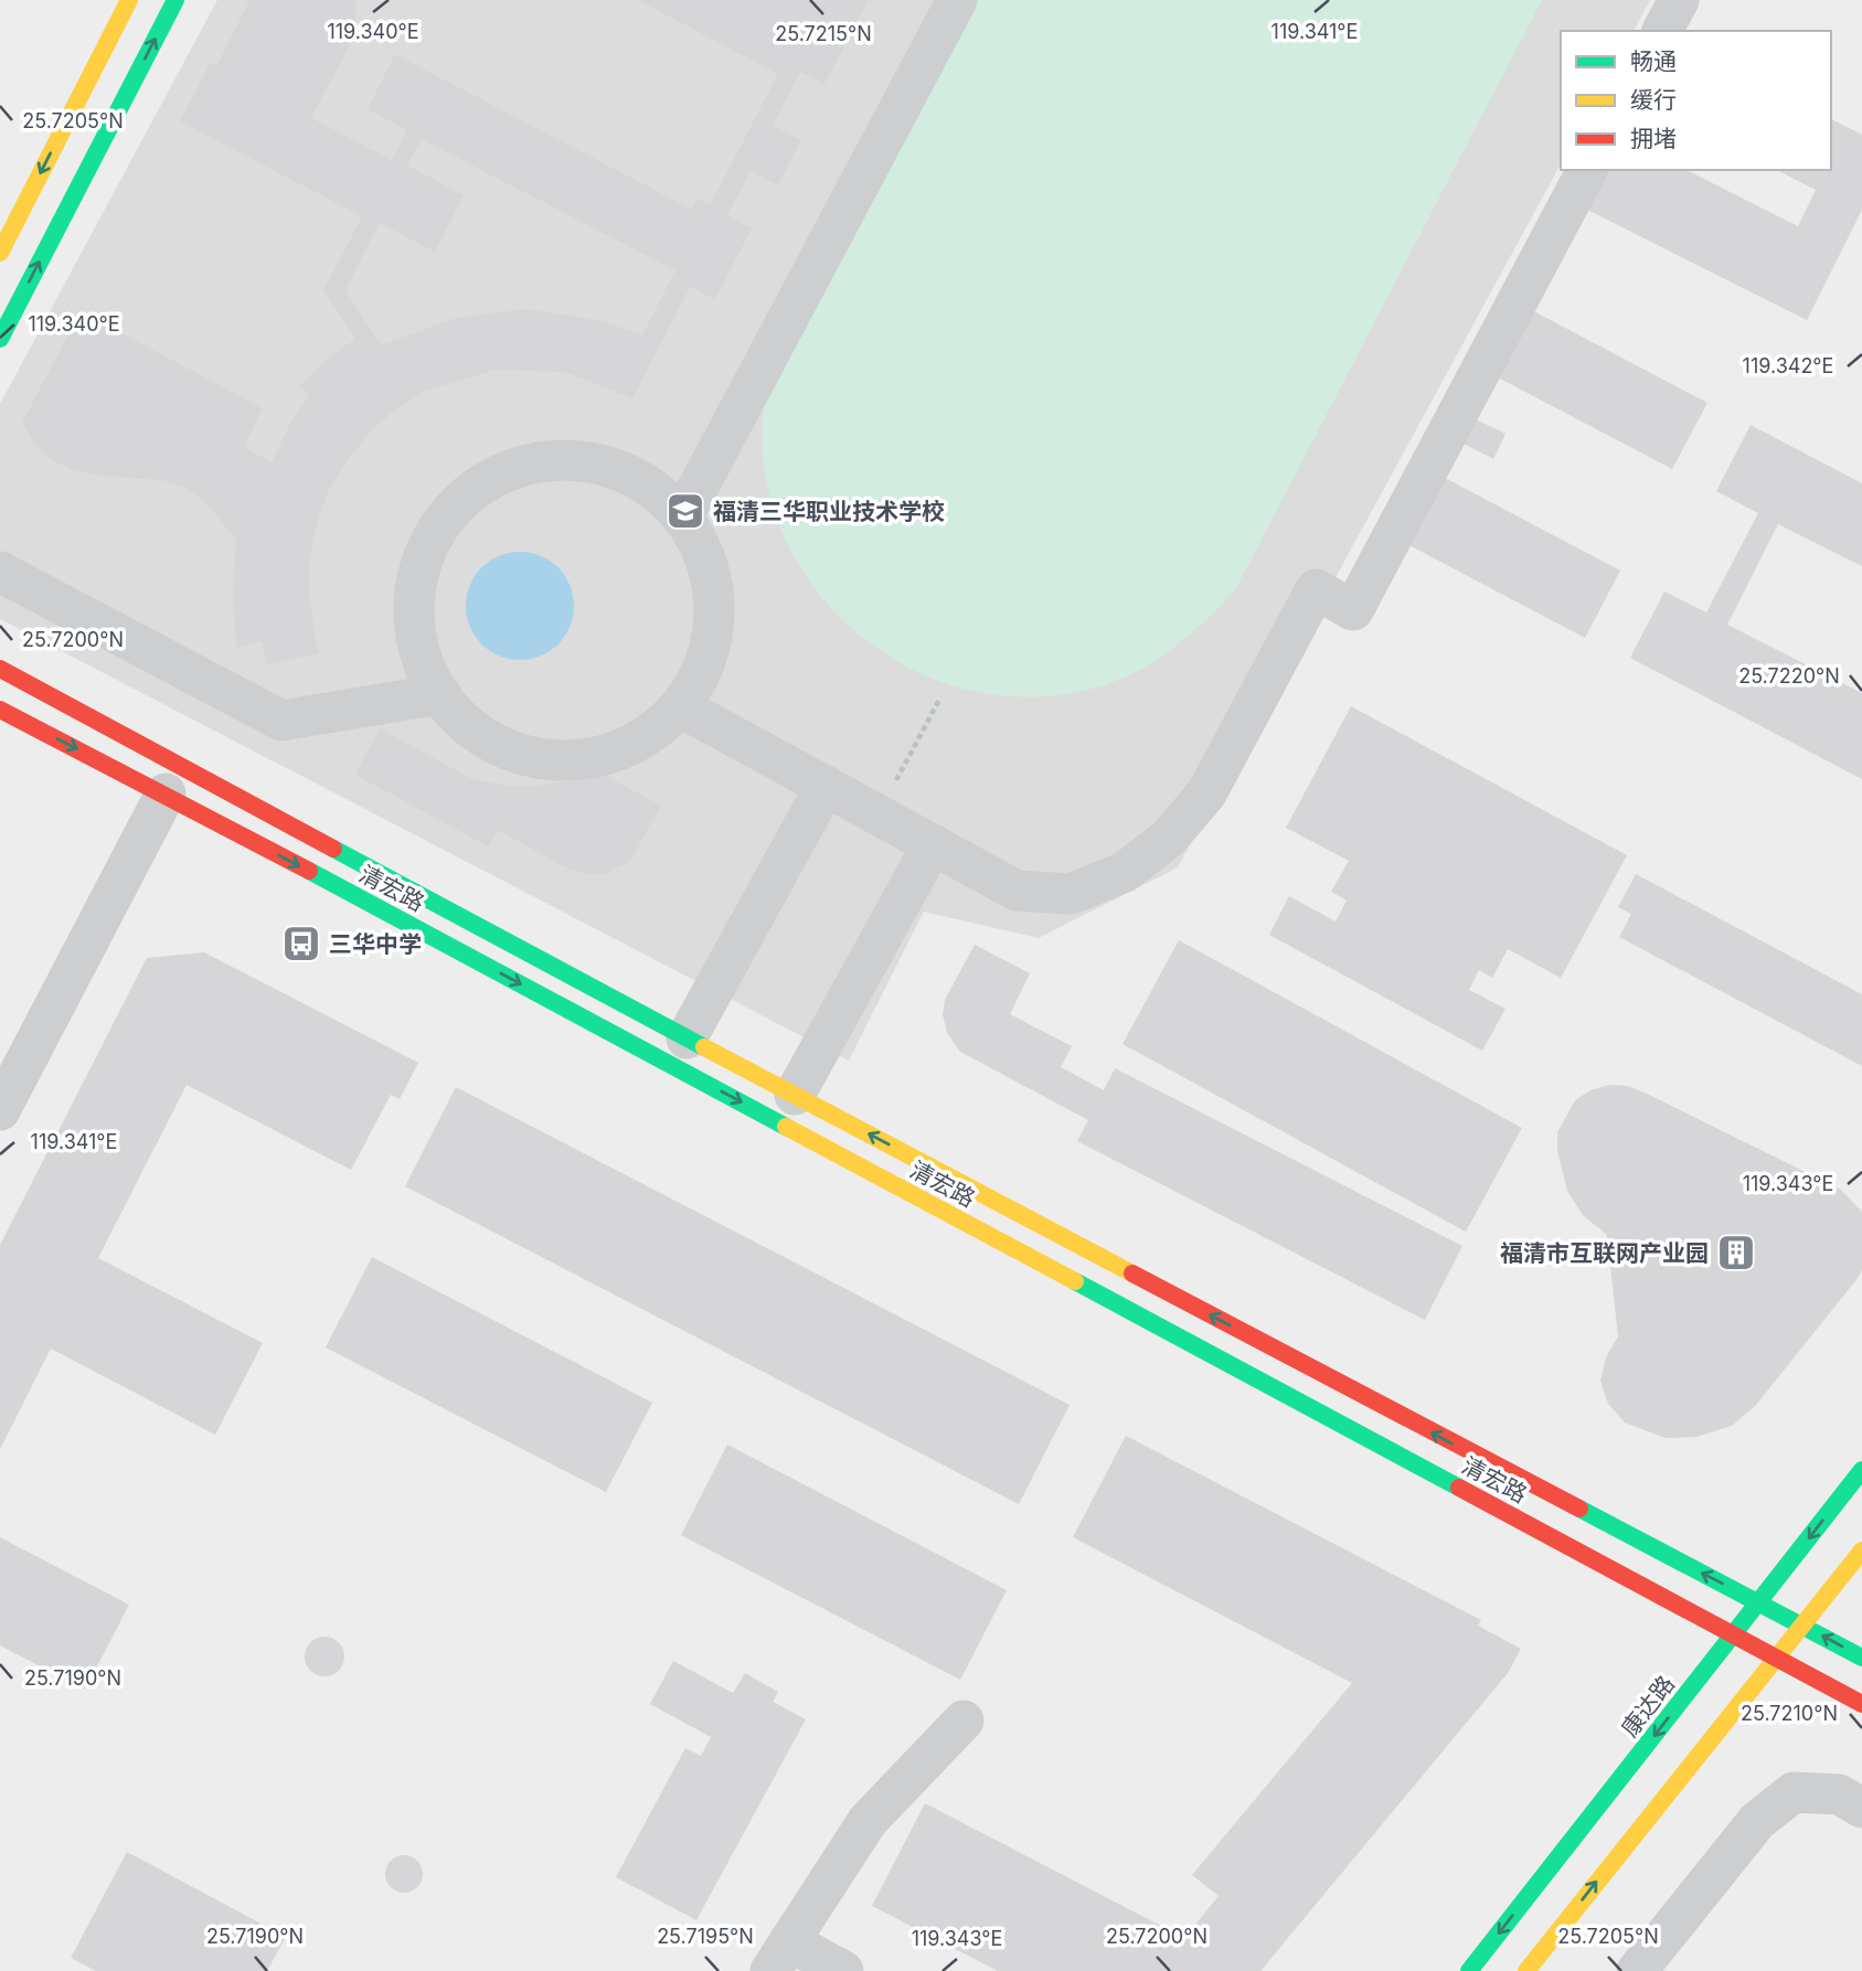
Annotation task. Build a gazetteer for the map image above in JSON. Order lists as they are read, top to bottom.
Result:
{
  "streets": {
    "street": ["清宏路", "康达路"]
  },
  "crossings": [
    ["清宏路", "康达路"]
  ],
  "places": {
    "school or university": ["福清三华职业技术学校"],
    "bus stop": ["三华中学"],
    "building": ["福清市互联网产业园"]
  },
  "legend": ["畅通", "缓行", "拥堵"],
  "coordinates": [
    "119.340°E",
    "119.341°E",
    "25.7215°N",
    "25.7205°N",
    "119.342°E",
    "25.7200°N",
    "25.7220°N",
    "119.343°E",
    "25.7190°N",
    "25.7210°N",
    "25.7195°N"
  ]
}
